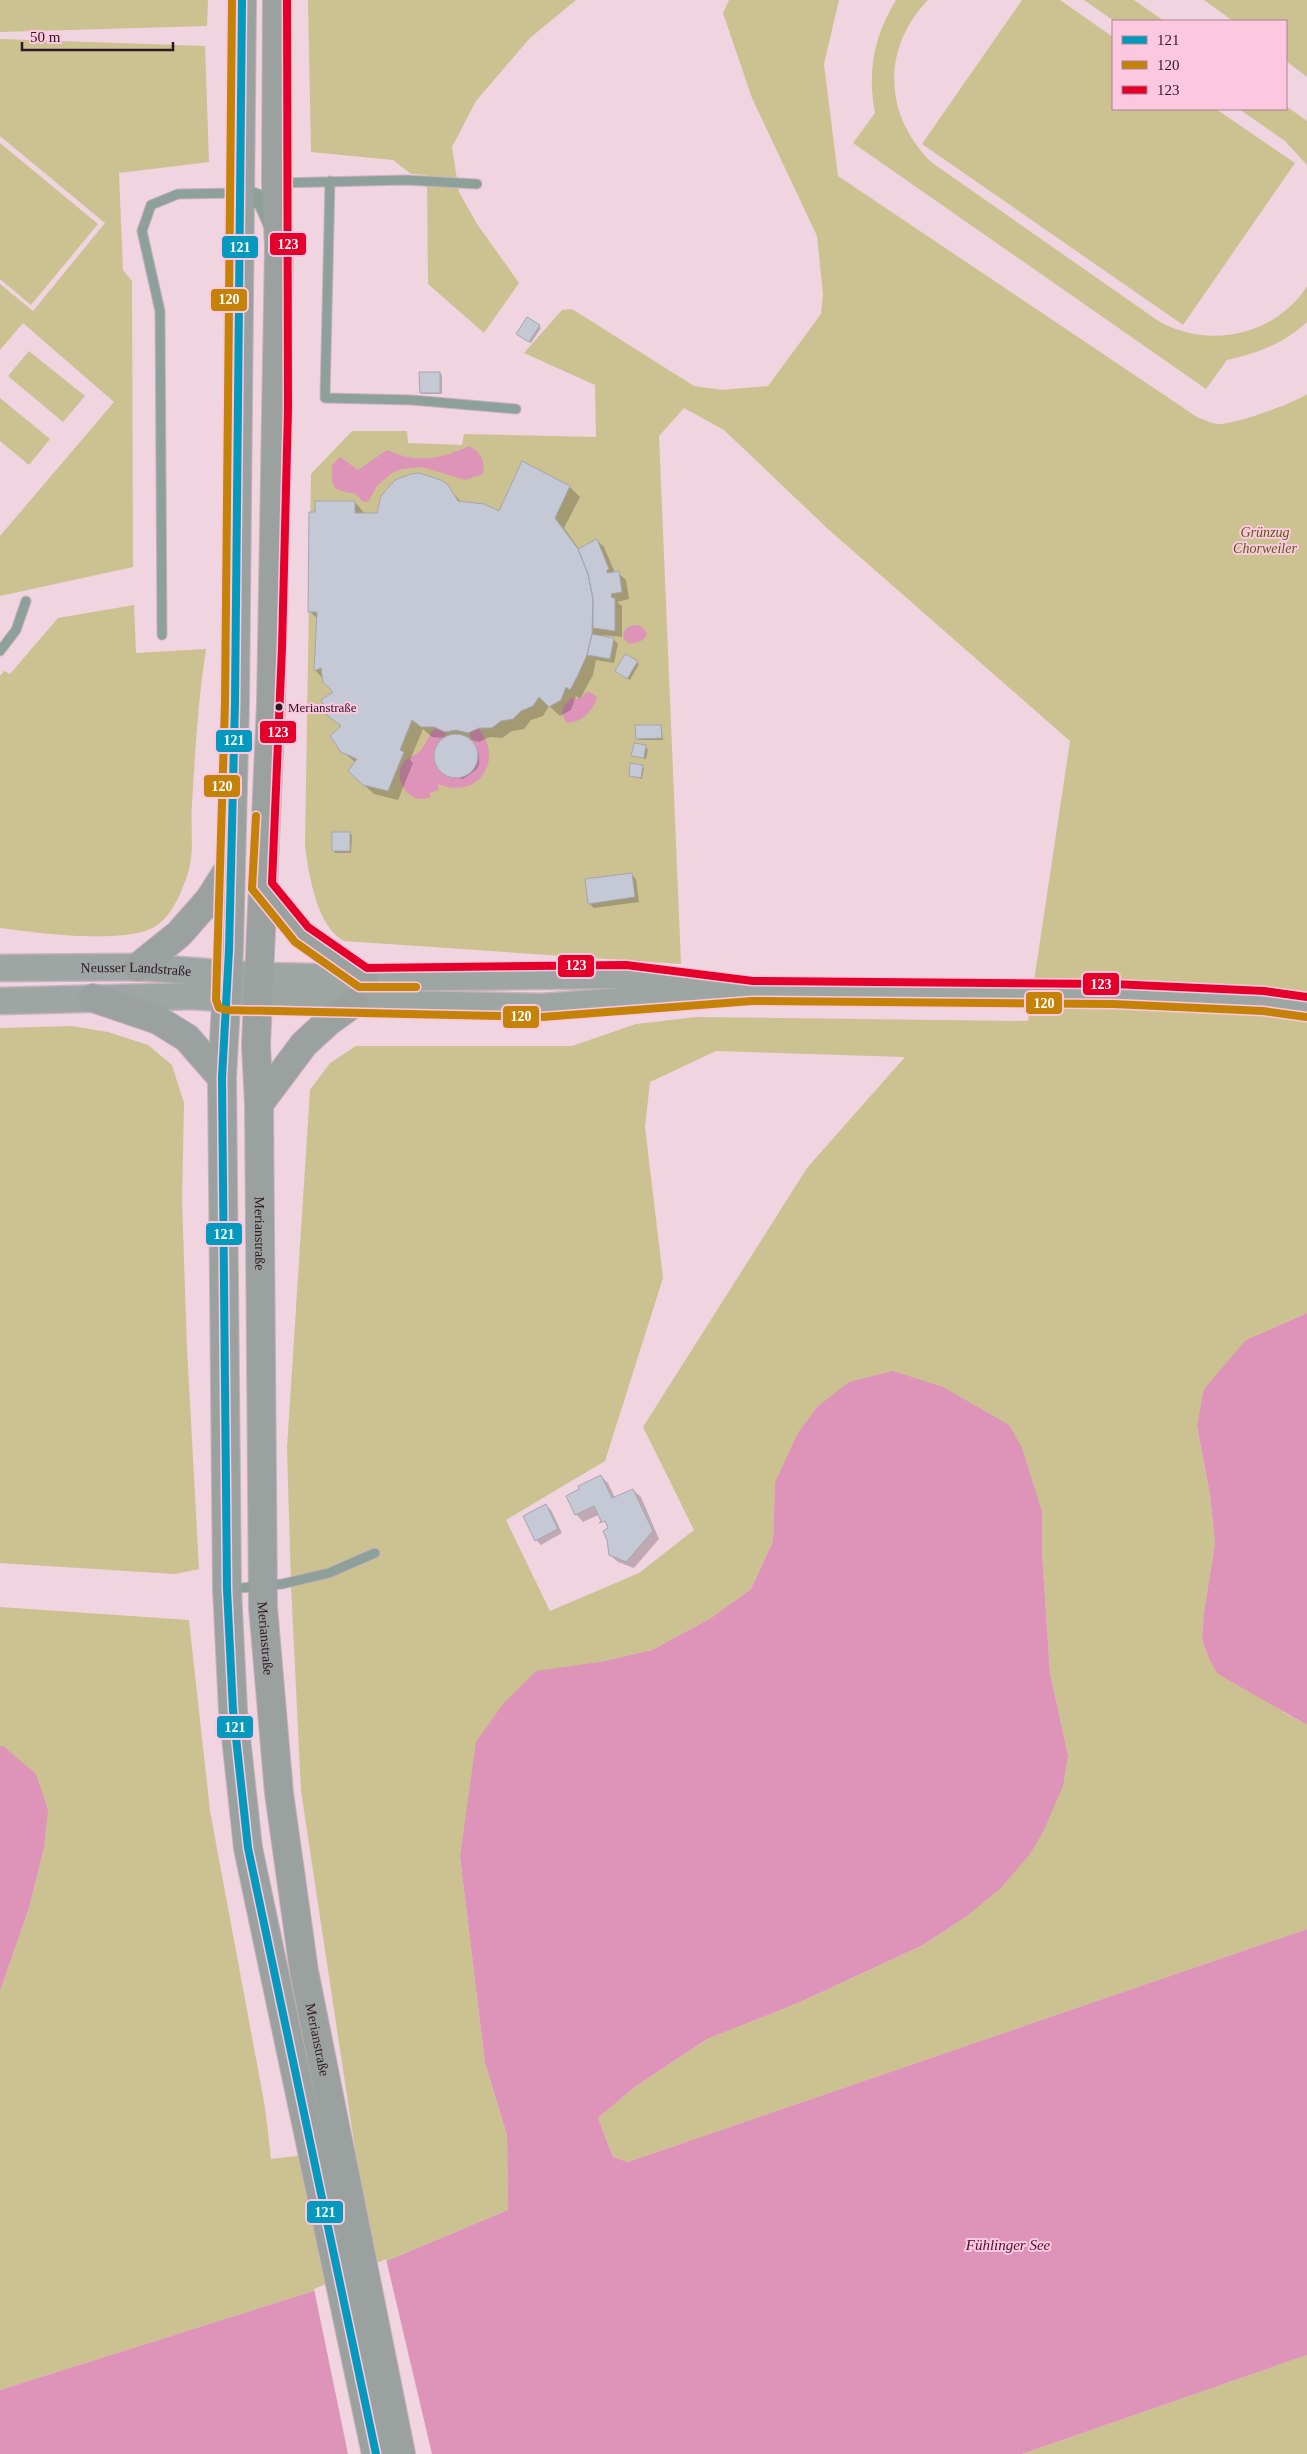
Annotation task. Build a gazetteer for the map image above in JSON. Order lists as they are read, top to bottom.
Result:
{
  "streets": {
    "main road": ["Neusser Landstraße", "Merianstraße"]
  },
  "crossings": [
    ["Neusser Landstraße", "Merianstraße"]
  ],
  "water": ["Fühlinger See"],
  "parks": ["Grünzug Chorweiler"],
  "places": ["Merianstraße"],
  "lines": ["transit line 121", "transit line 120", "transit line 123"],
  "legend": ["121", "120", "123"],
  "scale_bar": "50 m"
}
